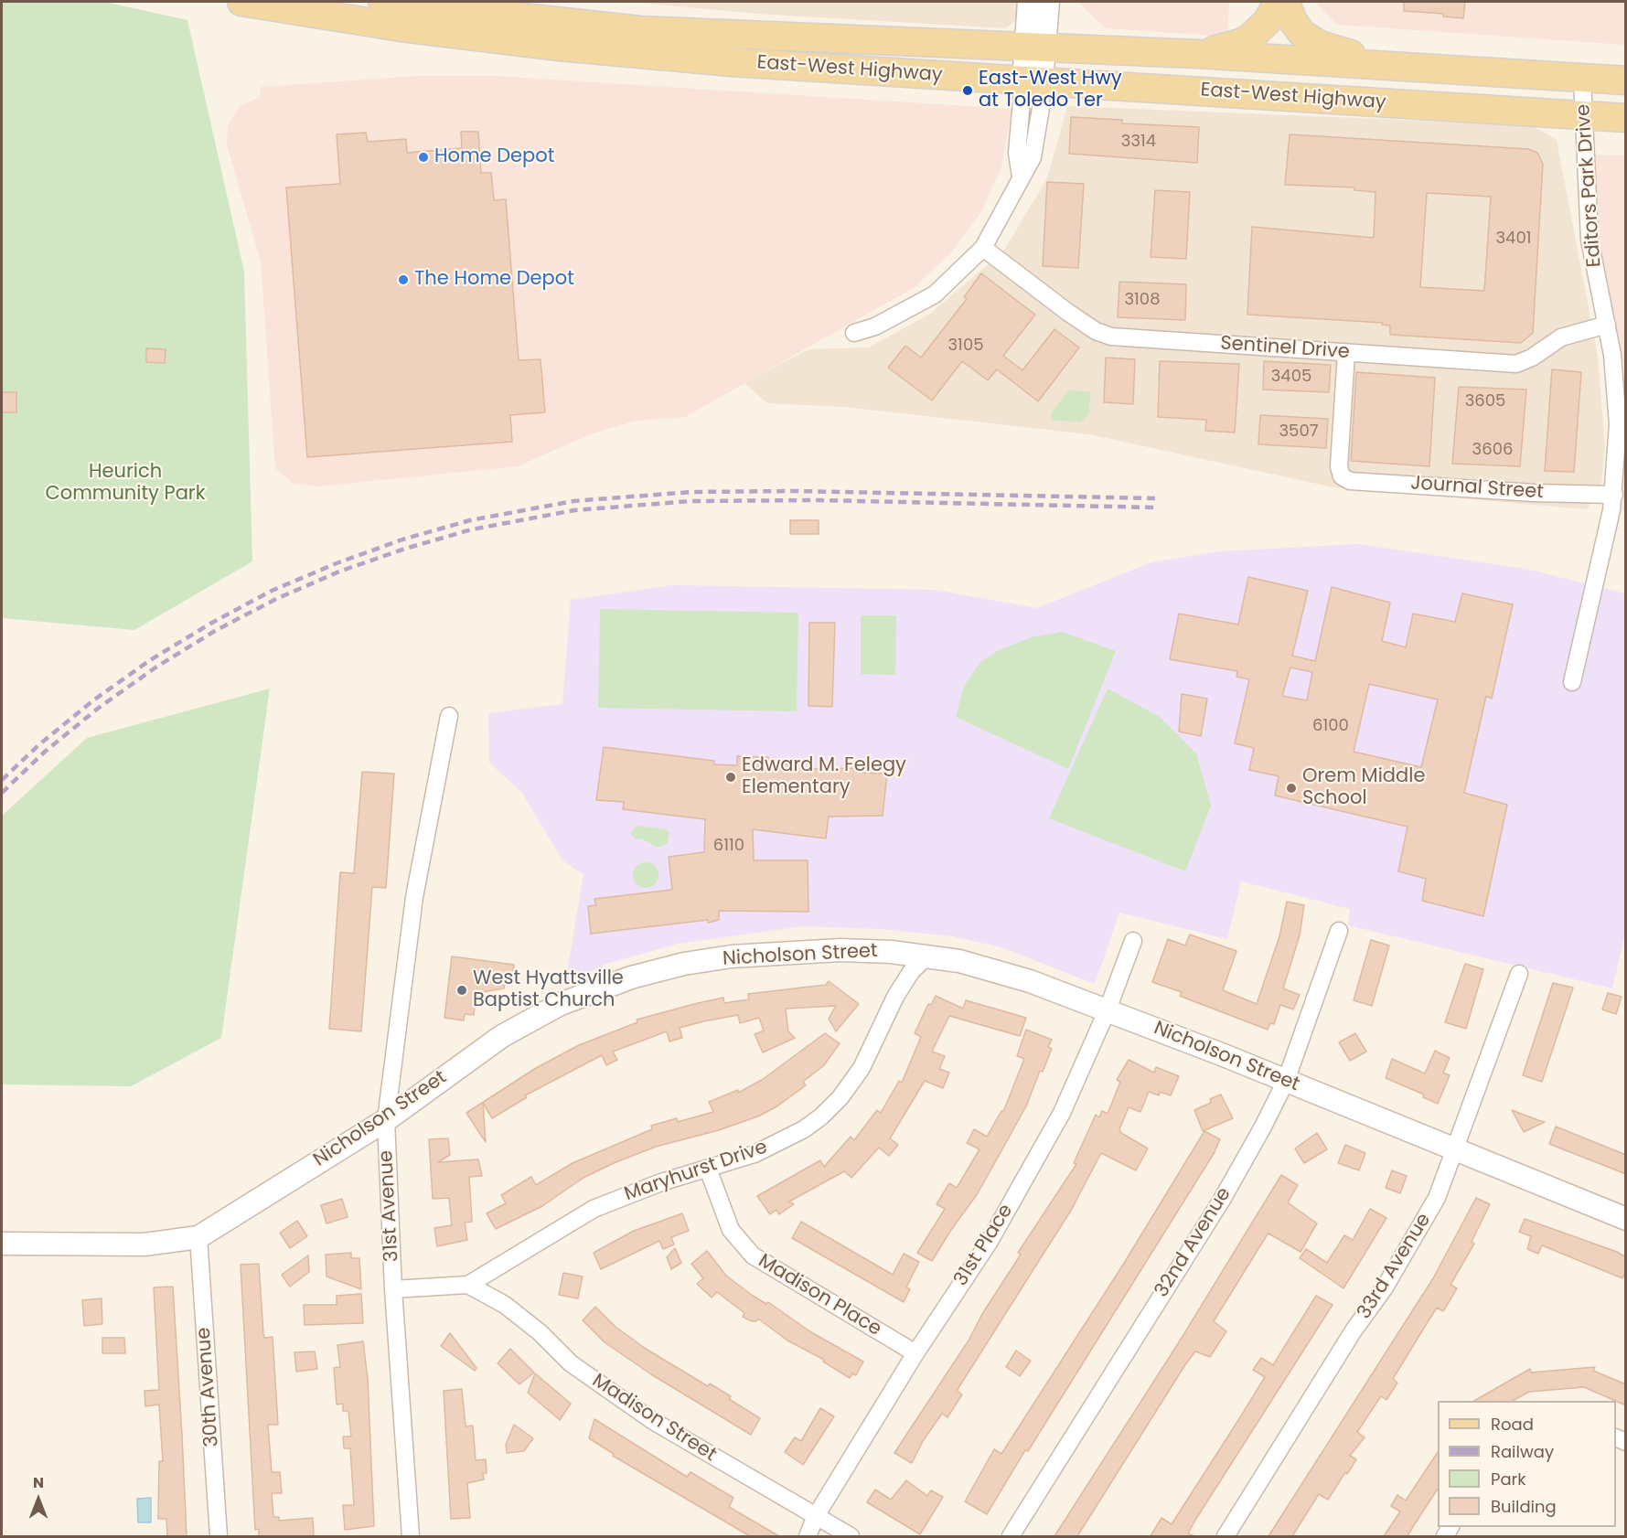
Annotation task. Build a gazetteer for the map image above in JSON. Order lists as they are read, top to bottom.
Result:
{
  "streets": {
    "main road": ["East-West Highway"],
    "street": [
      "Editors Park Drive",
      "Sentinel Drive",
      "Journal Street",
      "Nicholson Street",
      "Maryhurst Drive",
      "31st Avenue",
      "32nd Avenue",
      "31st Place",
      "33rd Avenue",
      "Madison Place",
      "30th Avenue",
      "Madison Street"
    ]
  },
  "crossings": [
    ["East-West Highway", "Editors Park Drive"],
    ["Editors Park Drive", "Sentinel Drive"],
    ["Editors Park Drive", "Journal Street"],
    ["Sentinel Drive", "Journal Street"],
    ["Nicholson Street", "Maryhurst Drive"],
    ["Nicholson Street", "31st Avenue"],
    ["Nicholson Street", "32nd Avenue"],
    ["Nicholson Street", "31st Place"],
    ["Nicholson Street", "33rd Avenue"],
    ["Nicholson Street", "30th Avenue"],
    ["Maryhurst Drive", "31st Avenue"],
    ["Maryhurst Drive", "Madison Place"],
    ["Maryhurst Drive", "Madison Street"],
    ["31st Place", "Madison Place"],
    ["31st Place", "Madison Street"]
  ],
  "parks": ["Heurich Community Park"],
  "places": [
    "East-West Hwy at Toledo Ter",
    "Home Depot",
    "The Home Depot",
    "Edward M. Felegy Elementary",
    "Orem Middle School",
    "West Hyattsville Baptist Church"
  ],
  "house_numbers": [
    "3314",
    "3401",
    "3108",
    "3105",
    "3405",
    "3605",
    "3507",
    "3606",
    "6100",
    "6110"
  ],
  "legend": [
    "Road",
    "Railway",
    "Park",
    "Building"
  ],
  "north": "top"
}
